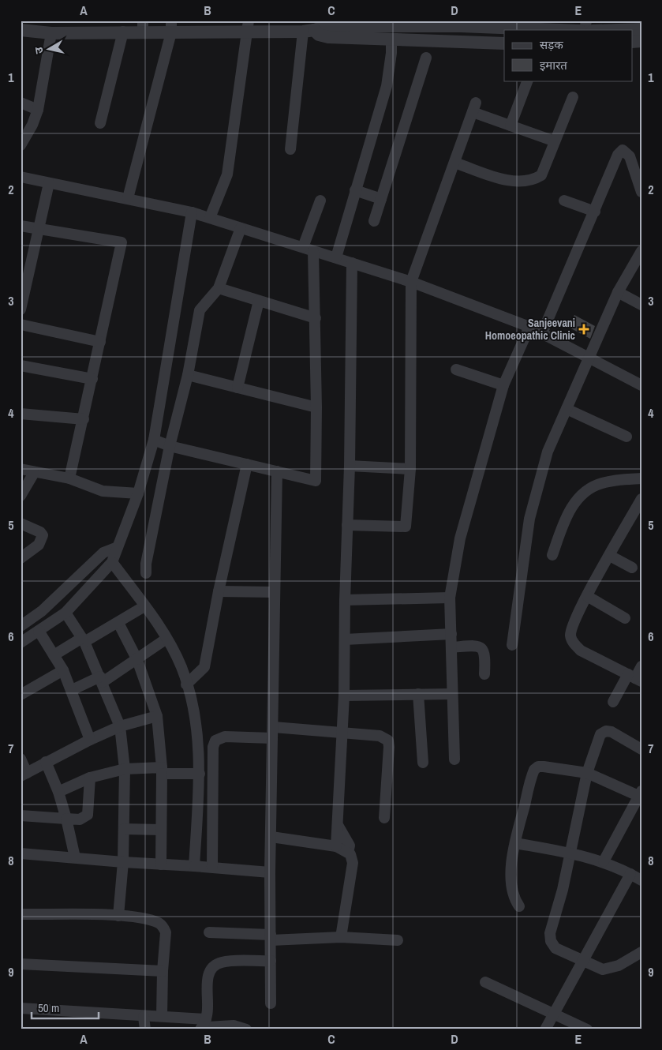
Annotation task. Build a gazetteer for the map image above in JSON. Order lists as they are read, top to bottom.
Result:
{
  "places": {
    "health": ["Sanjeevani Homoeopathic Clinic"]
  },
  "legend": ["सड़क", "इमारत"],
  "scale_bar": "50 m",
  "north": "left",
  "grid": {
    "columns": [
      "A",
      "B",
      "C",
      "D",
      "E"
    ],
    "rows": [
      "1",
      "2",
      "3",
      "4",
      "5",
      "6",
      "7",
      "8",
      "9"
    ]
  }
}
